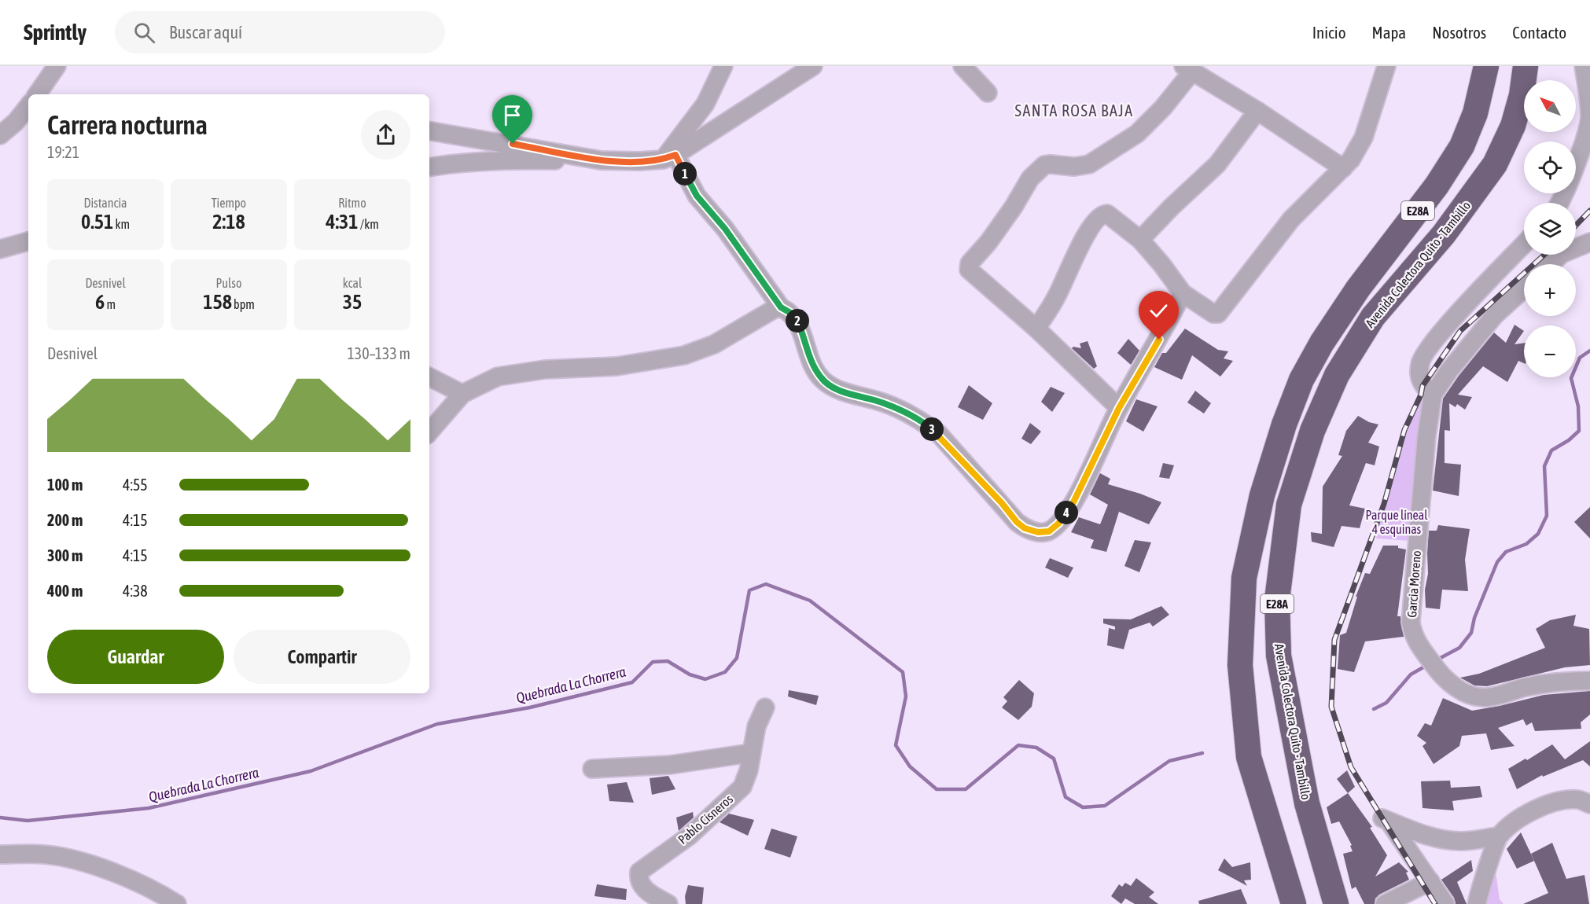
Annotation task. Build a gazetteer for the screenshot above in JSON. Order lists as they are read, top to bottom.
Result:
{
  "streets": {
    "highway": ["E28A", "Avenida Colectora Quito - Tambillo"],
    "street": ["Garcia Moreno", "Pablo Cisneros"]
  },
  "districts": ["SANTA ROSA BAJA"],
  "water": ["Quebrada La Chorrera"],
  "parks": ["Parque lineal 4 esquinas"],
  "north": "top left",
  "page": {
    "header": "Sprintly",
    "search": "Buscar aquí",
    "nav": [
      "Inicio",
      "Mapa",
      "Nosotros",
      "Contacto"
    ],
    "map_buttons": ["+", "−"],
    "heading": ["Carrera nocturna", "19:21"],
    "pins": [
      "1",
      "2",
      "3",
      "4"
    ],
    "stats": [
      ["Distancia", "0.51 km"],
      ["Tiempo", "2:18"],
      ["Ritmo", "4:31 /km"],
      ["Desnivel", "6 m"],
      ["Pulso", "158 bpm"],
      ["kcal", "35"]
    ],
    "chart": ["Desnivel", "130–133 m"],
    "list": [
      {
        "name": "100 m",
        "note": "4:55"
      },
      {
        "name": "200 m",
        "note": "4:15"
      },
      {
        "name": "300 m",
        "note": "4:15"
      },
      {
        "name": "400 m",
        "note": "4:38"
      }
    ],
    "buttons": ["Guardar", "Compartir"]
  }
}
